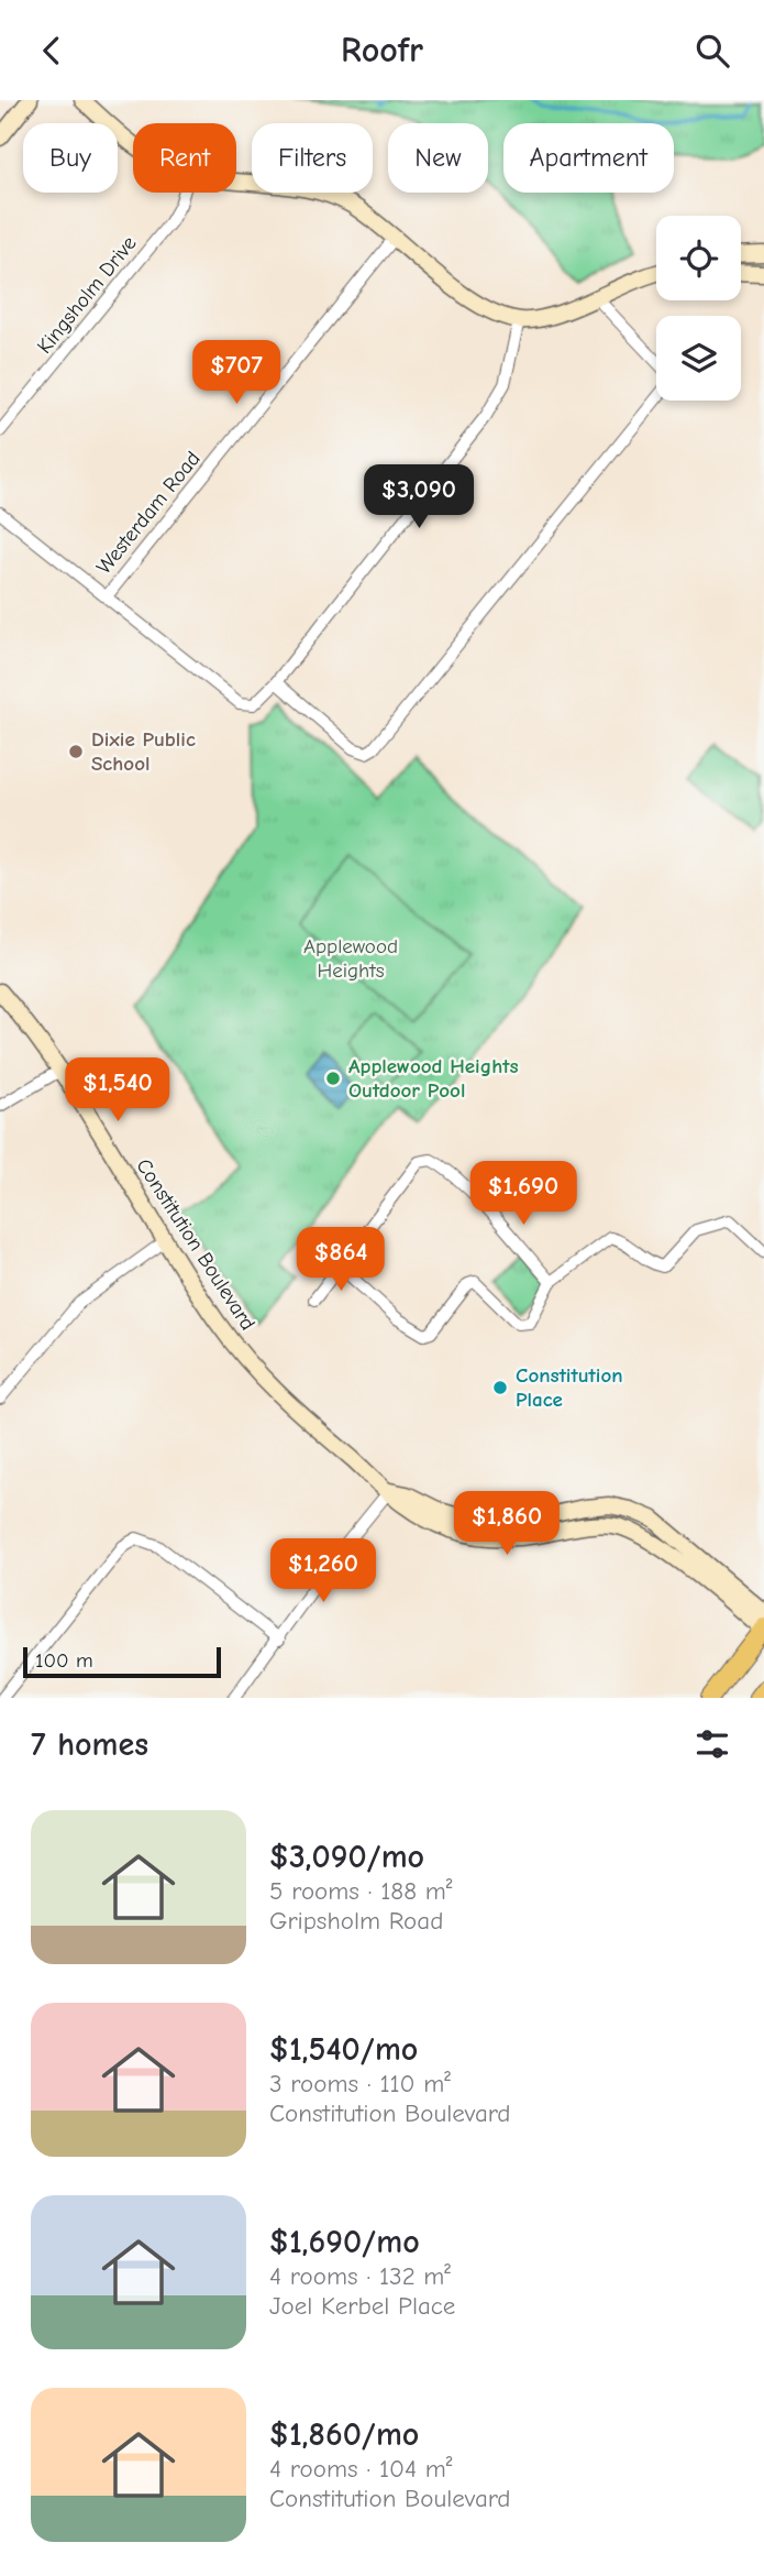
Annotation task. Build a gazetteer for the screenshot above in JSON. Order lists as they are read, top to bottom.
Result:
{
  "streets": {
    "street": ["Kingsholm Drive", "Westerdam Road", "Constitution Boulevard"]
  },
  "parks": ["Applewood Heights"],
  "places": ["Dixie Public School", "Applewood Heights Outdoor Pool", "Constitution Place"],
  "scale_bar": "100 m",
  "page": {
    "header": "Roofr",
    "chip": [
      "Buy",
      "Rent",
      "Filters",
      "New",
      "Apartment"
    ],
    "price": [
      "$707",
      "$3,090",
      "$1,540",
      "$1,690",
      "$864",
      "$1,860",
      "$1,260"
    ],
    "scale": "100 m",
    "heading": "7 homes",
    "list": [
      {
        "name": "$3,090/mo",
        "note": "5 rooms · 188 m² · Gripsholm Road"
      },
      {
        "name": "$1,540/mo",
        "note": "3 rooms · 110 m² · Constitution Boulevard"
      },
      {
        "name": "$1,690/mo",
        "note": "4 rooms · 132 m² · Joel Kerbel Place"
      },
      {
        "name": "$1,860/mo",
        "note": "4 rooms · 104 m² · Constitution Boulevard"
      }
    ]
  }
}
